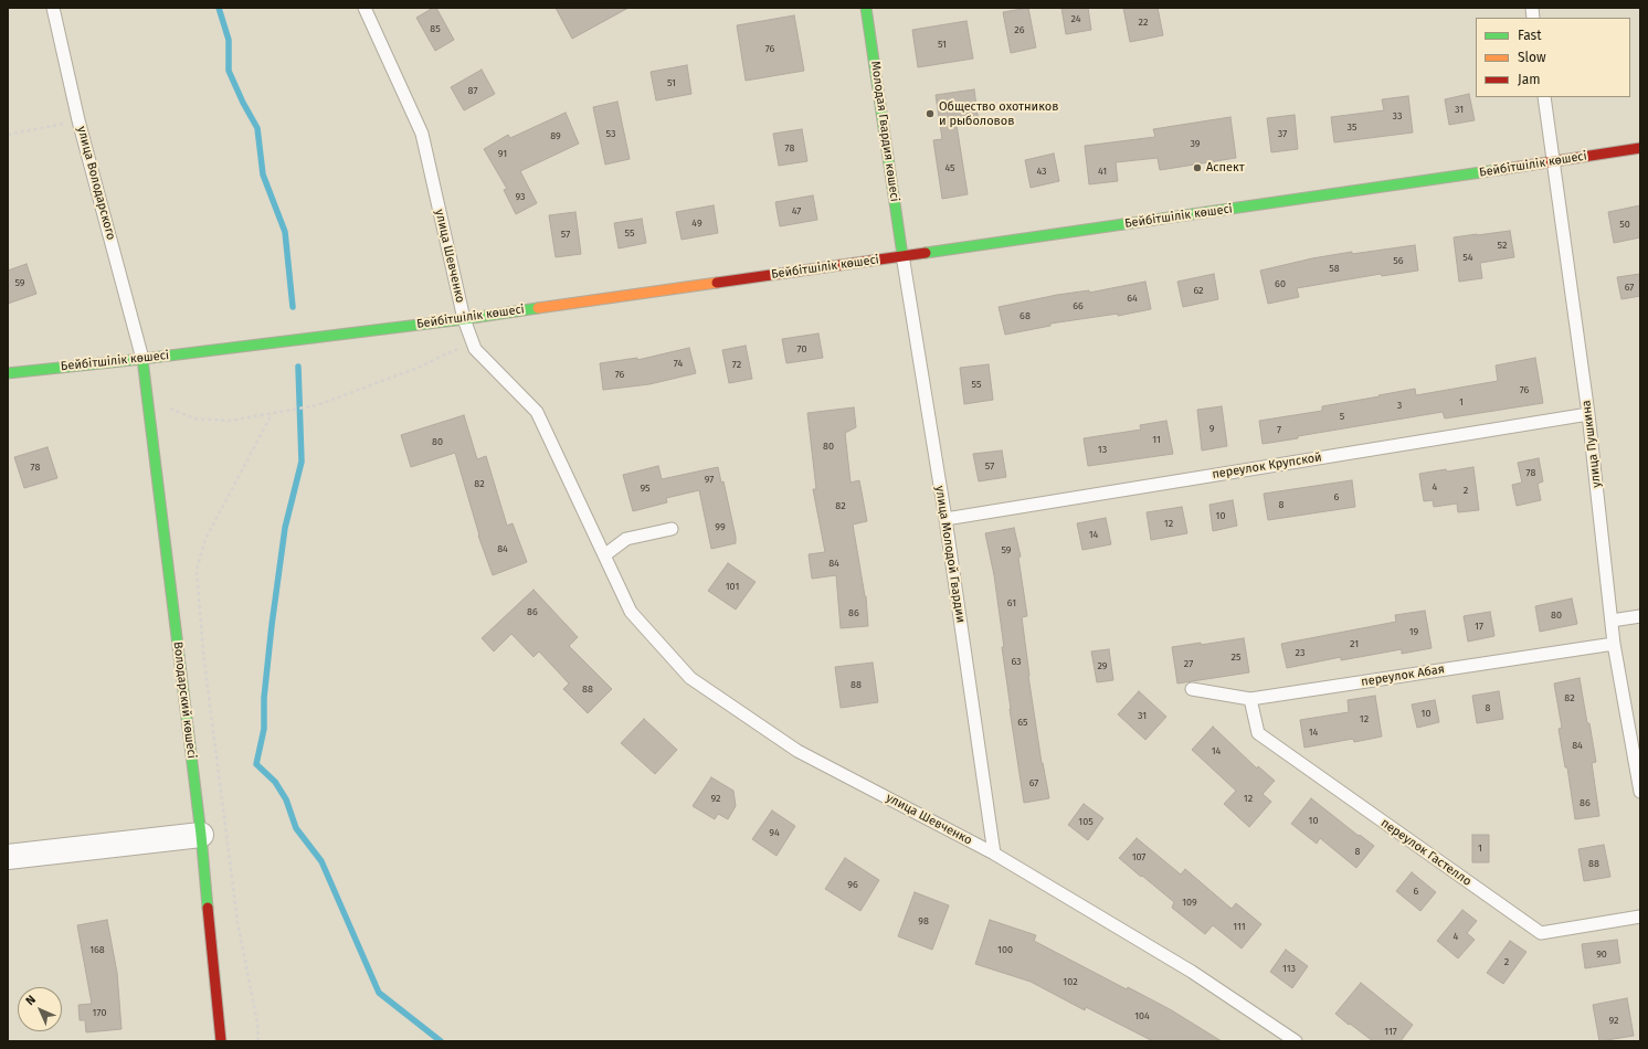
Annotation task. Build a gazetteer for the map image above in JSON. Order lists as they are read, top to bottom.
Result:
{
  "streets": {
    "street": ["Молодая Гвардия көшесі", "Бейбітшілік көшесі", "Володарский көшесі"],
    "lane": [
      "улица Володарского",
      "улица Шевченко",
      "улица Пушкина",
      "переулок Крупской",
      "улица Молодой Гвардии",
      "переулок Абая",
      "переулок Гастелло"
    ]
  },
  "crossings": [
    ["Молодая Гвардия көшесі", "Бейбітшілік көшесі"],
    ["Молодая Гвардия көшесі", "улица Молодой Гвардии"],
    ["Бейбітшілік көшесі", "улица Володарского"],
    ["Бейбітшілік көшесі", "улица Шевченко"],
    ["Бейбітшілік көшесі", "улица Пушкина"],
    ["Бейбітшілік көшесі", "улица Молодой Гвардии"],
    ["Бейбітшілік көшесі", "Володарский көшесі"],
    ["улица Володарского", "Володарский көшесі"],
    ["улица Шевченко", "улица Молодой Гвардии"],
    ["улица Пушкина", "переулок Крупской"],
    ["улица Пушкина", "переулок Абая"],
    ["переулок Крупской", "улица Молодой Гвардии"],
    ["переулок Абая", "переулок Гастелло"]
  ],
  "places": ["Общество охотников и рыболовов", "Аспект"],
  "house_numbers": [
    "24",
    "22",
    "85",
    "26",
    "51",
    "76",
    "51",
    "87",
    "31",
    "33",
    "35",
    "53",
    "37",
    "89",
    "39",
    "78",
    "91",
    "45",
    "43",
    "41",
    "93",
    "47",
    "49",
    "50",
    "55",
    "57",
    "52",
    "54",
    "56",
    "58",
    "59",
    "60",
    "67",
    "62",
    "64",
    "66",
    "68",
    "70",
    "74",
    "72",
    "76",
    "55",
    "76",
    "1",
    "3",
    "5",
    "9",
    "7",
    "11",
    "80",
    "80",
    "13",
    "57",
    "78",
    "78",
    "97",
    "82",
    "4",
    "95",
    "2",
    "6",
    "8",
    "82",
    "10",
    "12",
    "99",
    "14",
    "84",
    "59",
    "84",
    "101",
    "61",
    "86",
    "86",
    "80",
    "17",
    "19",
    "21",
    "23",
    "25",
    "63",
    "27",
    "29",
    "88",
    "88",
    "82",
    "8",
    "10",
    "31",
    "12",
    "65",
    "14",
    "84",
    "14",
    "67",
    "92",
    "12",
    "86",
    "10",
    "105",
    "94",
    "1",
    "8",
    "107",
    "88",
    "96",
    "6",
    "109",
    "98",
    "111",
    "4",
    "168",
    "100",
    "90",
    "2",
    "113",
    "102",
    "170",
    "104",
    "92",
    "117"
  ],
  "legend": ["Fast", "Slow", "Jam"],
  "north": "top left"
}
